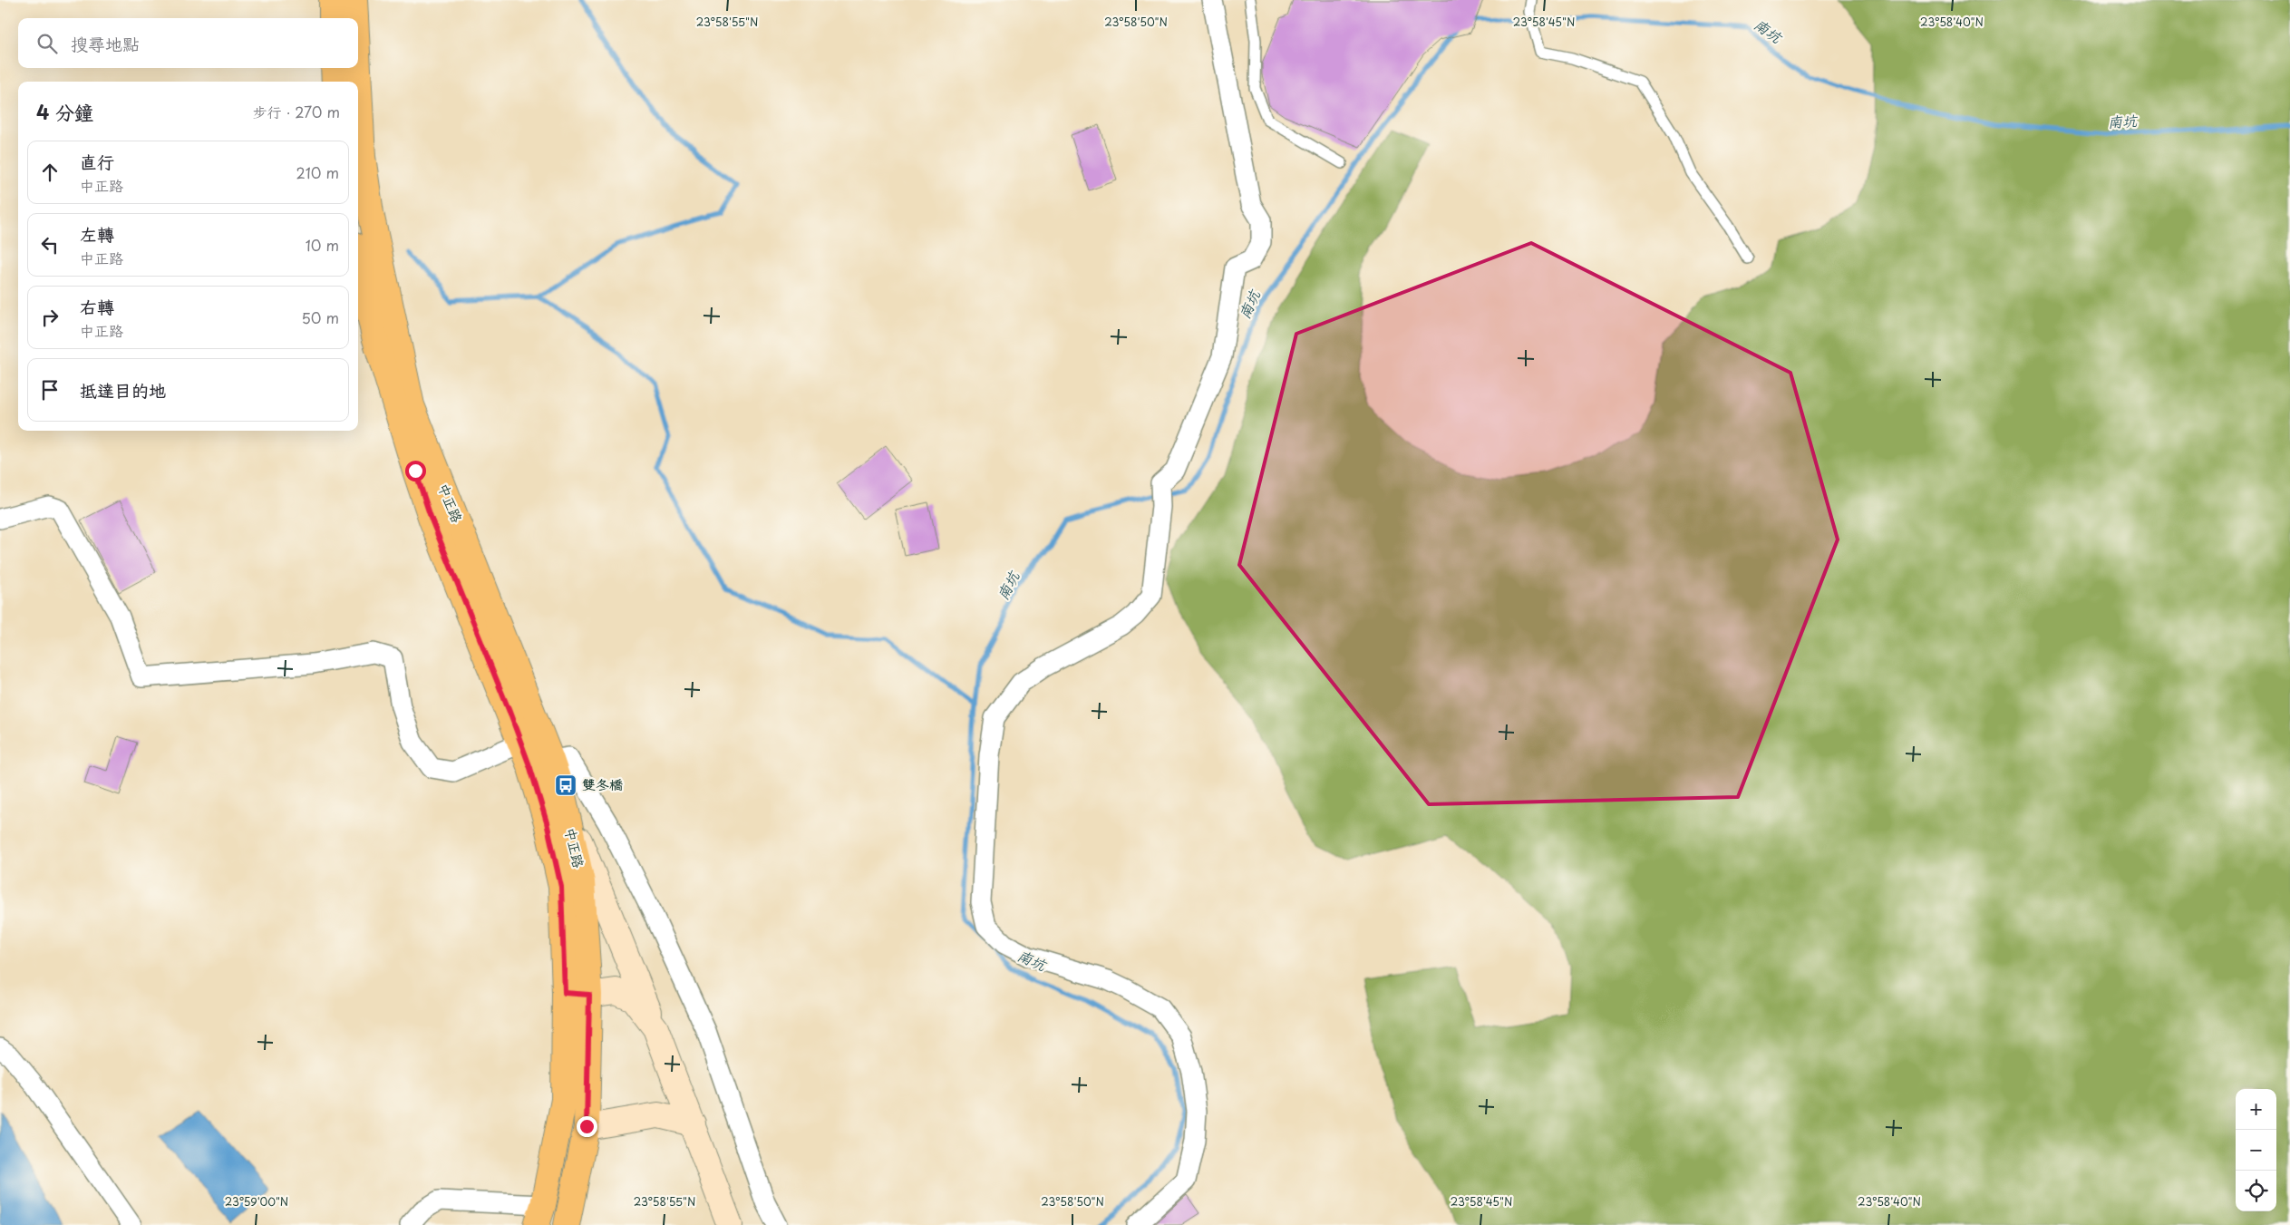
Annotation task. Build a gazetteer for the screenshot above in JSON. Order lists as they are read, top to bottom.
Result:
{
  "streets": {
    "main road": ["中正路"]
  },
  "water": ["南坑"],
  "places": {
    "bus stop": ["雙冬橋"]
  },
  "page": {
    "search": "搜尋地點",
    "heading": ["4 分鐘", "步行 · 270 m"],
    "list": [
      ["直行", "中正路", "210 m"],
      ["左轉", "中正路", "10 m"],
      ["右轉", "中正路", "50 m"],
      "抵達目的地"
    ],
    "map_buttons": ["+", "−"]
  },
  "coordinates": [
    "23°58'55\"N",
    "23°58'50\"N",
    "23°58'45\"N",
    "23°58'40\"N",
    "23°59'00\"N"
  ]
}
